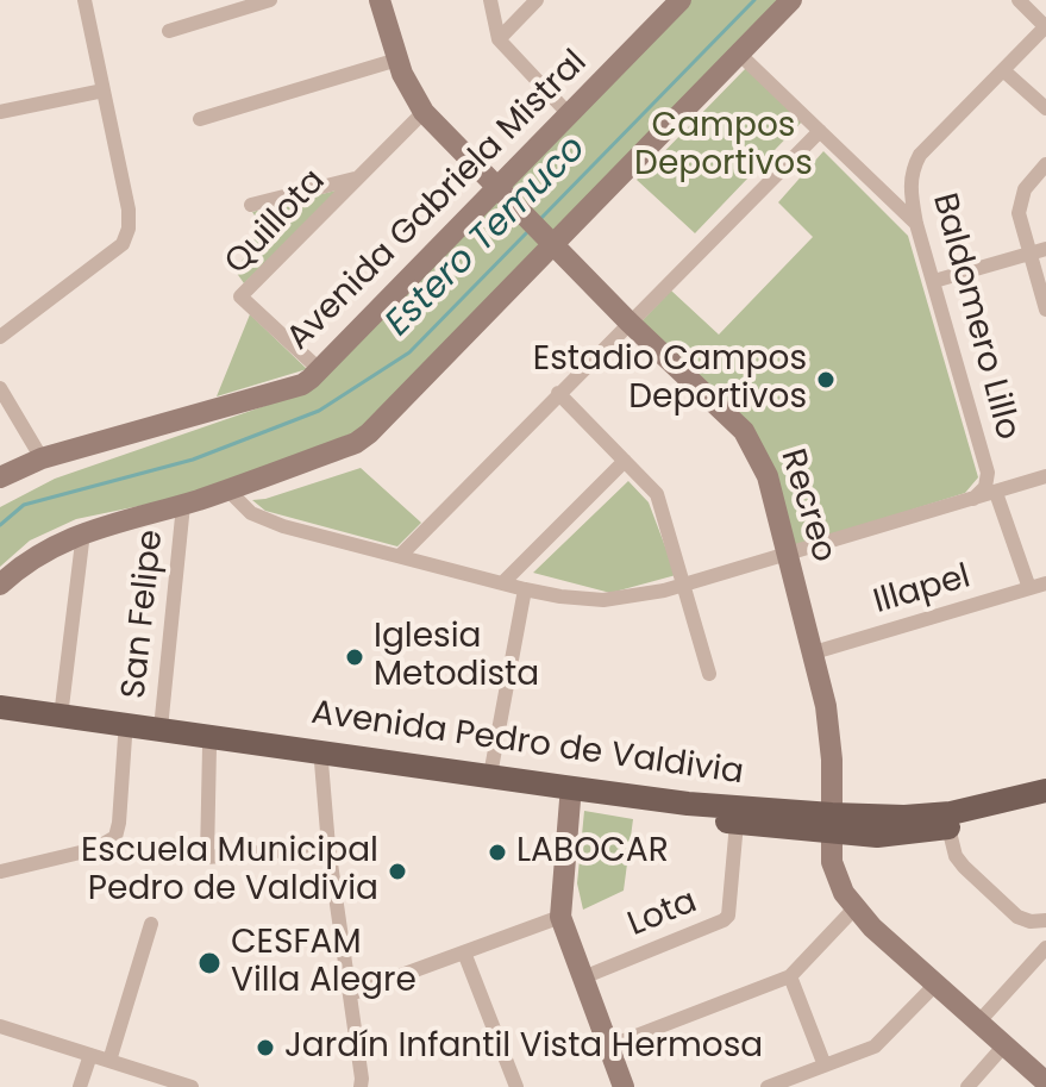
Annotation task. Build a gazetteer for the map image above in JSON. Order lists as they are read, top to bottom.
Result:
{
  "streets": {
    "main road": ["Avenida Gabriela Mistral", "Recreo", "Avenida Pedro de Valdivia"],
    "street": [
      "Quillota",
      "Baldomero Lillo",
      "Illapel",
      "San Felipe",
      "Lota"
    ]
  },
  "crossings": [
    ["Avenida Gabriela Mistral", "Quillota"],
    ["Avenida Gabriela Mistral", "Recreo"],
    ["Quillota", "Recreo"],
    ["Baldomero Lillo", "Illapel"],
    ["Recreo", "Illapel"],
    ["Recreo", "Avenida Pedro de Valdivia"],
    ["San Felipe", "Avenida Pedro de Valdivia"],
    ["Avenida Pedro de Valdivia", "Lota"]
  ],
  "water": ["Estero Temuco"],
  "parks": ["Campos Deportivos"],
  "places": [
    "Estadio Campos Deportivos",
    "Iglesia Metodista",
    "LABOCAR",
    "Escuela Municipal Pedro de Valdivia",
    "CESFAM Villa Alegre",
    "Jardín Infantil Vista Hermosa"
  ]
}
